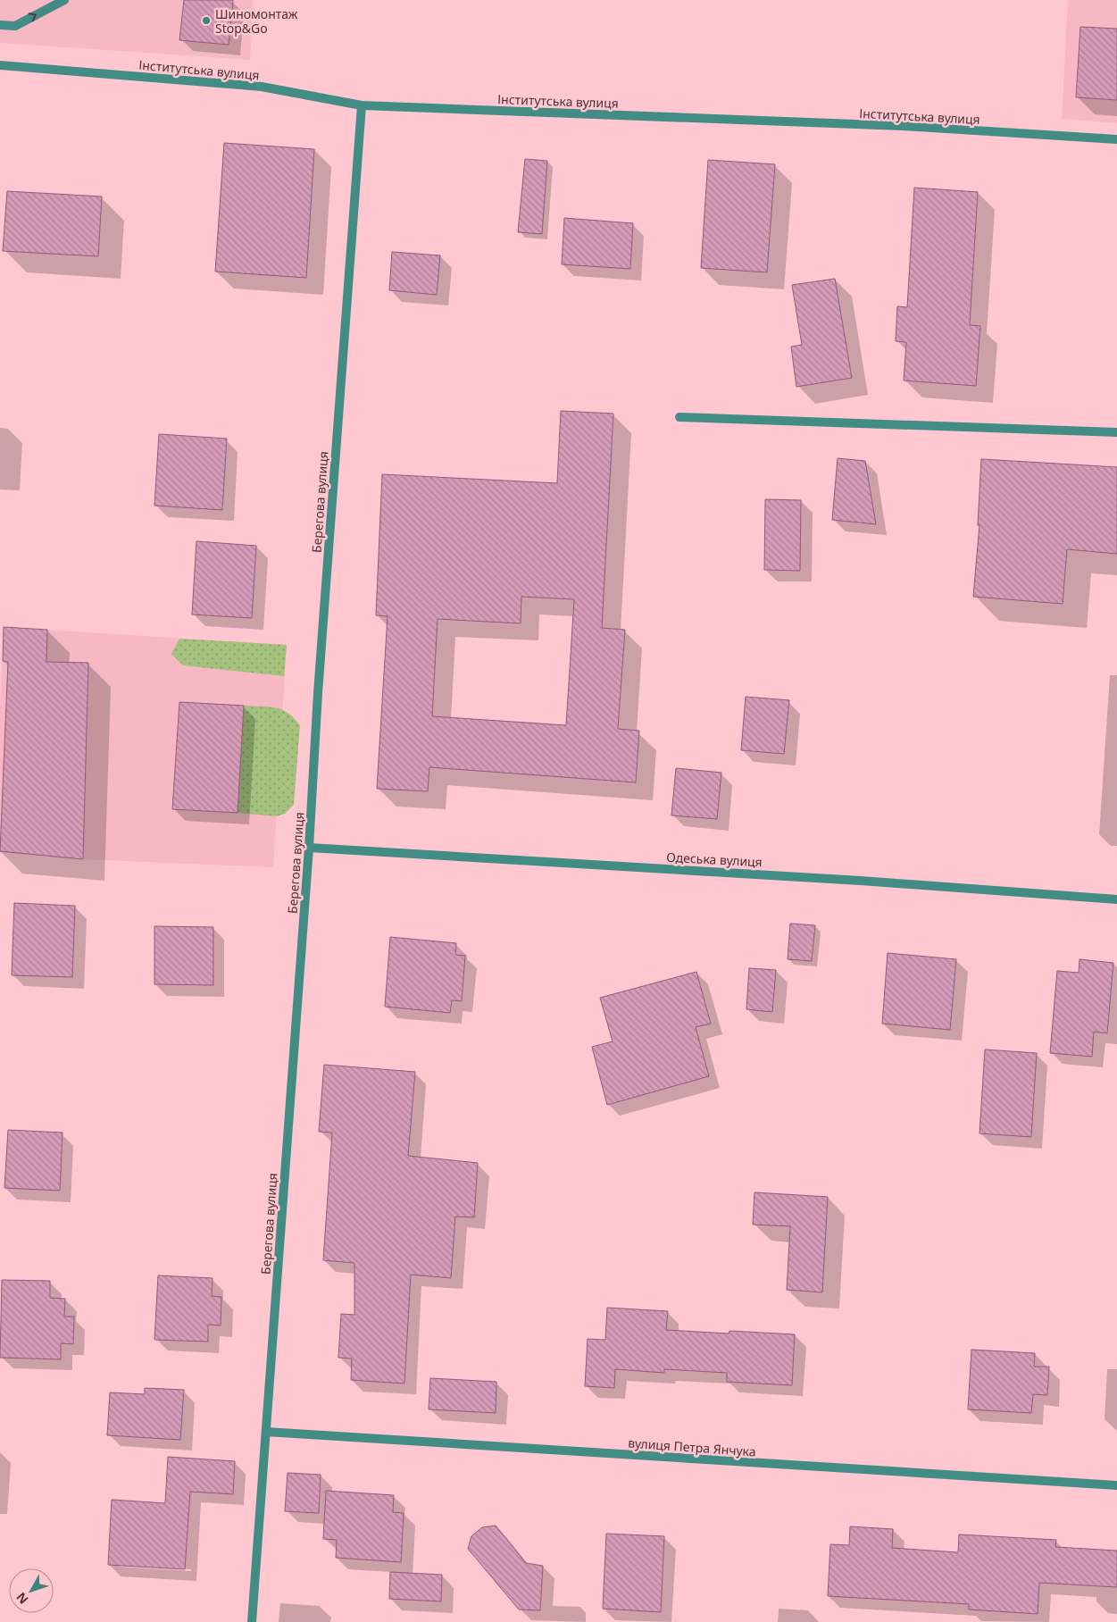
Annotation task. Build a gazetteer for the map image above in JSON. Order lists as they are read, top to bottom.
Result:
{
  "streets": {
    "street": [
      "Інститутська вулиця",
      "Берегова вулиця",
      "Одеська вулиця",
      "вулиця Петра Янчука"
    ]
  },
  "crossings": [
    ["Інститутська вулиця", "Берегова вулиця"],
    ["Берегова вулиця", "Одеська вулиця"],
    ["Берегова вулиця", "вулиця Петра Янчука"]
  ],
  "places": ["Шиномонтаж Stop&Go"],
  "north": "bottom left"
}
